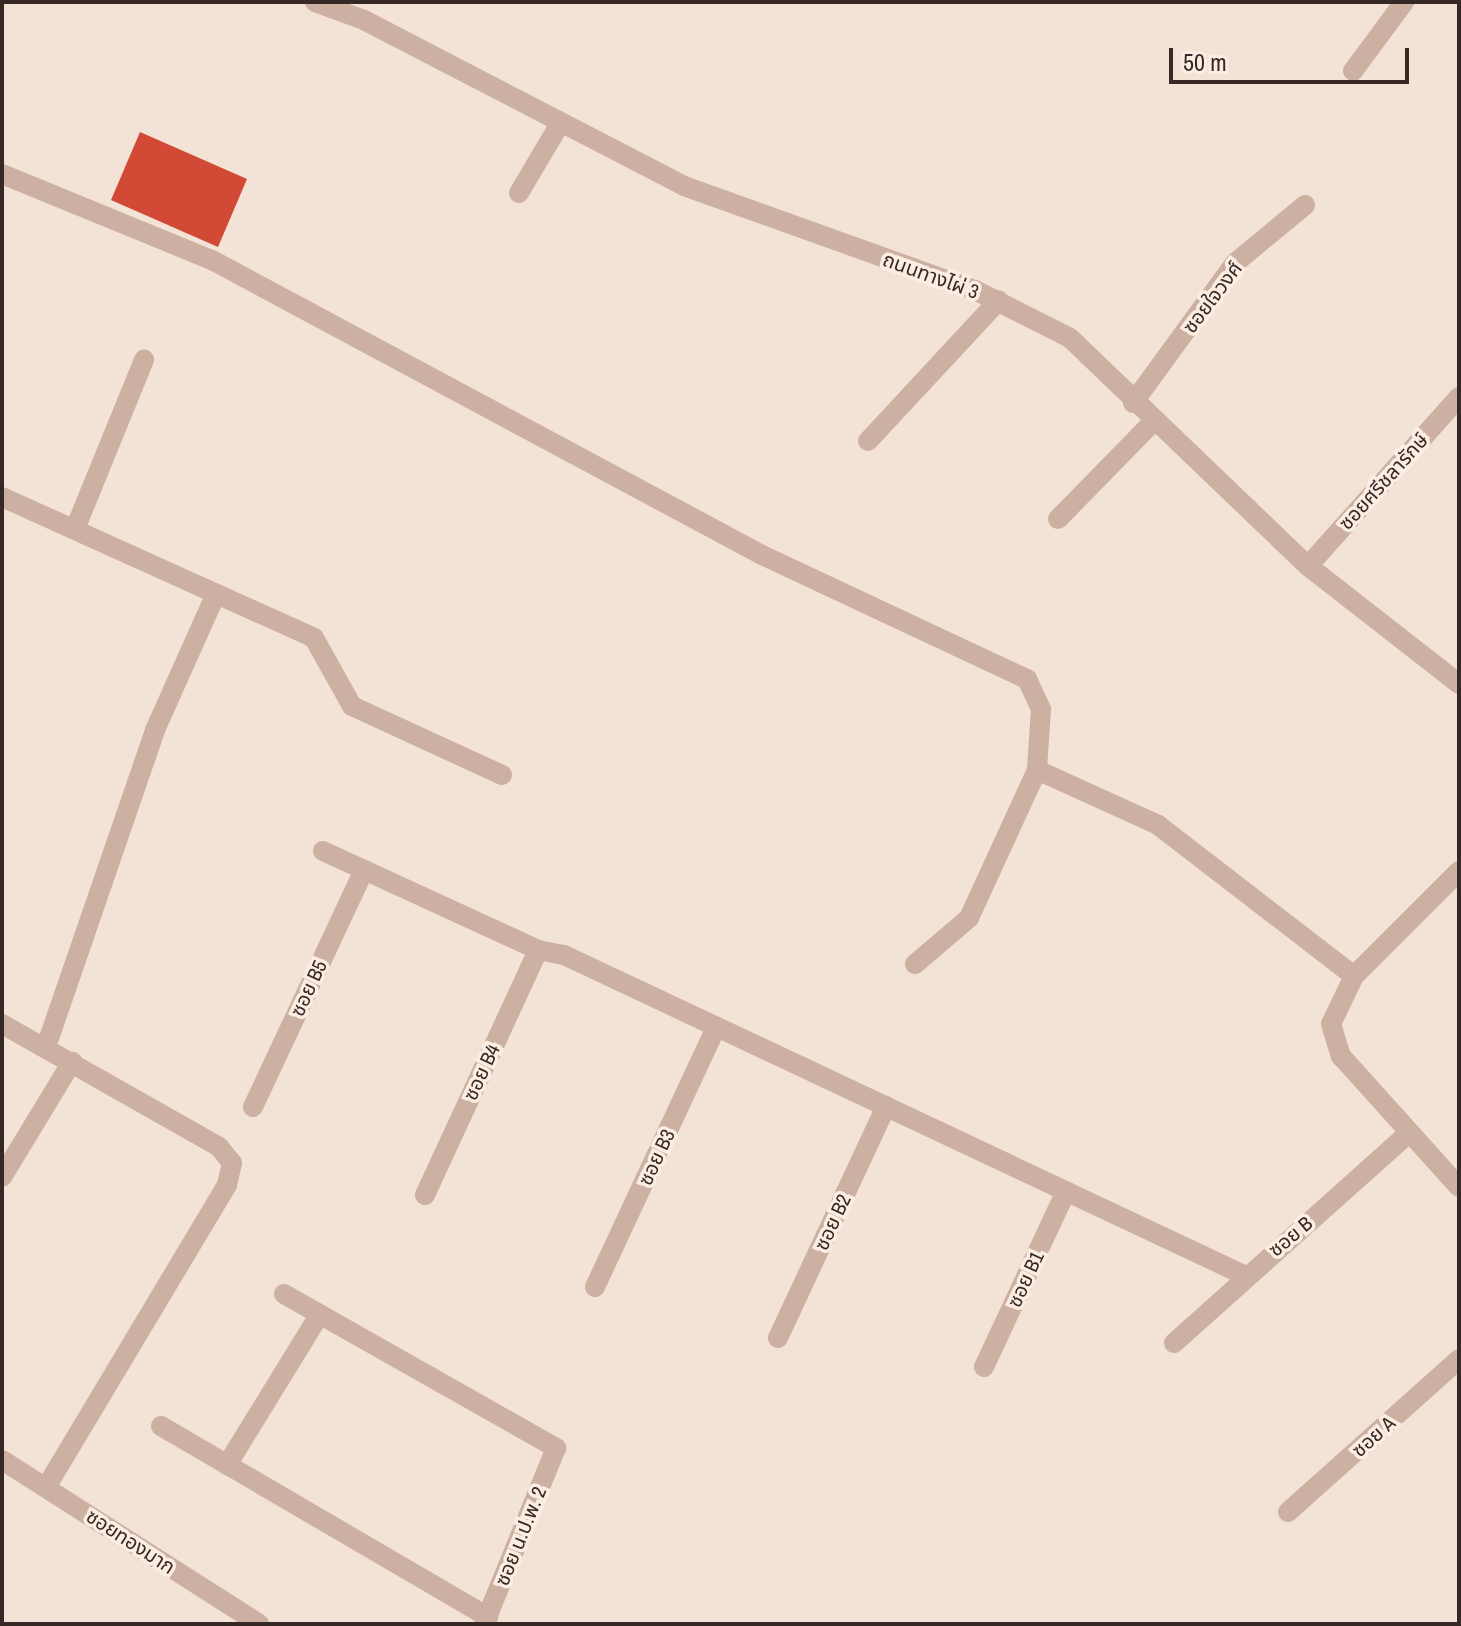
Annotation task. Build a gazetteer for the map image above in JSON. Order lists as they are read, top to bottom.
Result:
{
  "streets": {
    "street": [
      "ถนนทางไผ่ 3",
      "ซอยใจวงศ์",
      "ซอยศรีชลารักษ์",
      "ซอย B5",
      "ซอย B4",
      "ซอย B3",
      "ซอย B2",
      "ซอย B",
      "ซอย B1",
      "ซอย A",
      "ซอย น.ป.พ. 2",
      "ซอยทองมาก"
    ]
  },
  "crossings": [
    ["ถนนทางไผ่ 3", "ซอยใจวงศ์"],
    ["ถนนทางไผ่ 3", "ซอยศรีชลารักษ์"]
  ],
  "scale_bar": "50 m"
}
